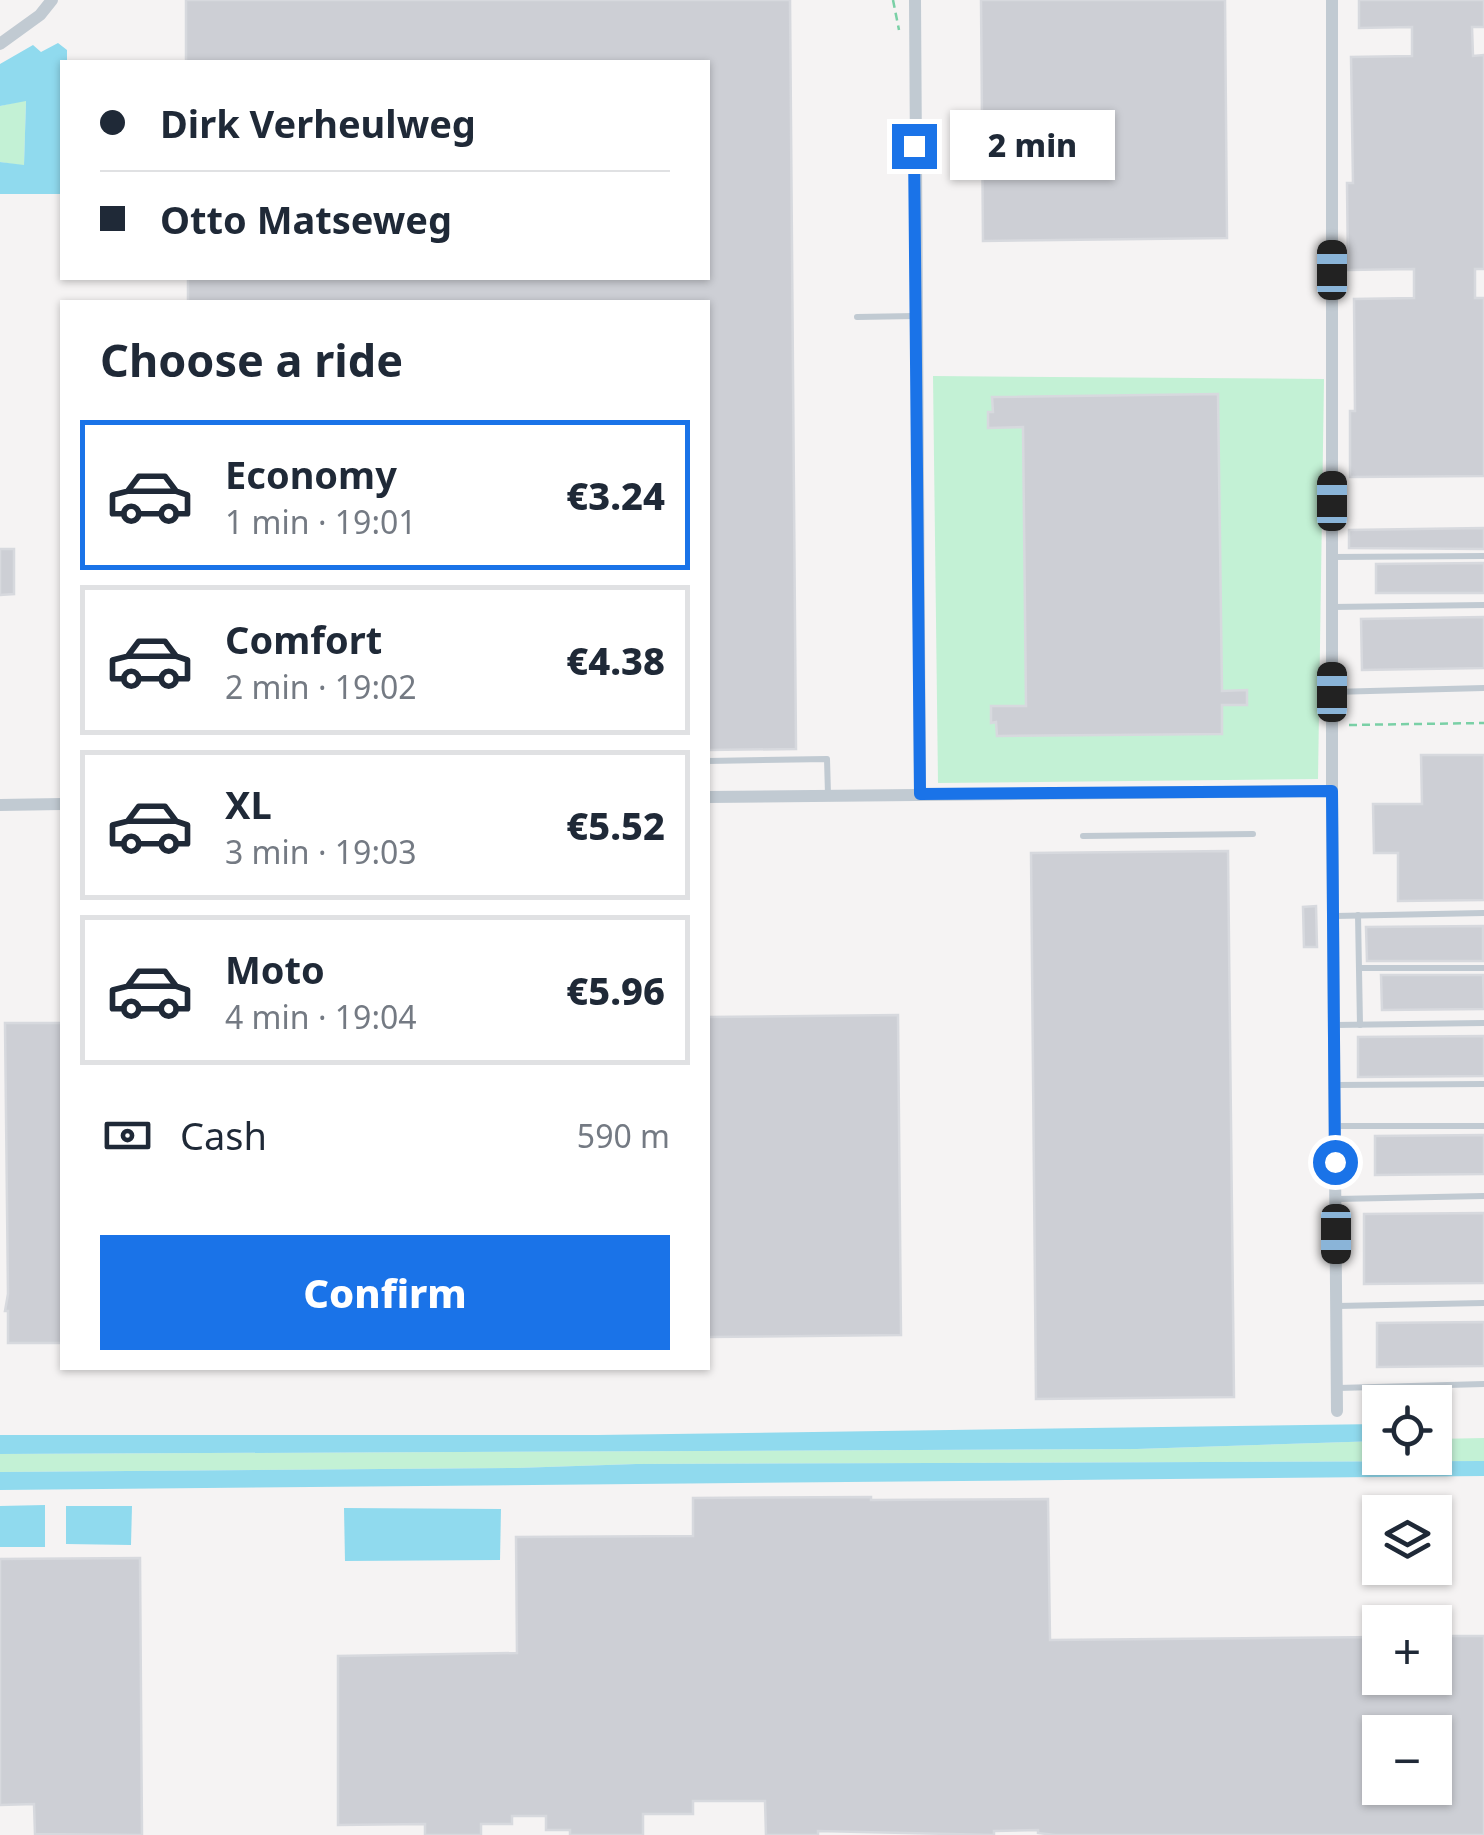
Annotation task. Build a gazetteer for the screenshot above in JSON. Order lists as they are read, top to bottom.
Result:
{
  "page": {
    "banner": ["Dirk Verheulweg", "Otto Matseweg"],
    "bubble": "2 min",
    "heading": "Choose a ride",
    "list": [
      {
        "name": "Economy",
        "note": "1 min · 19:01",
        "value": "€3.24"
      },
      {
        "name": "Comfort",
        "note": "2 min · 19:02",
        "value": "€4.38"
      },
      {
        "name": "XL",
        "note": "3 min · 19:03",
        "value": "€5.52"
      },
      {
        "name": "Moto",
        "note": "4 min · 19:04",
        "value": "€5.96"
      }
    ],
    "pay": ["Cash", "590 m"],
    "buttons": "Confirm",
    "map_buttons": ["+", "−"]
  }
}
